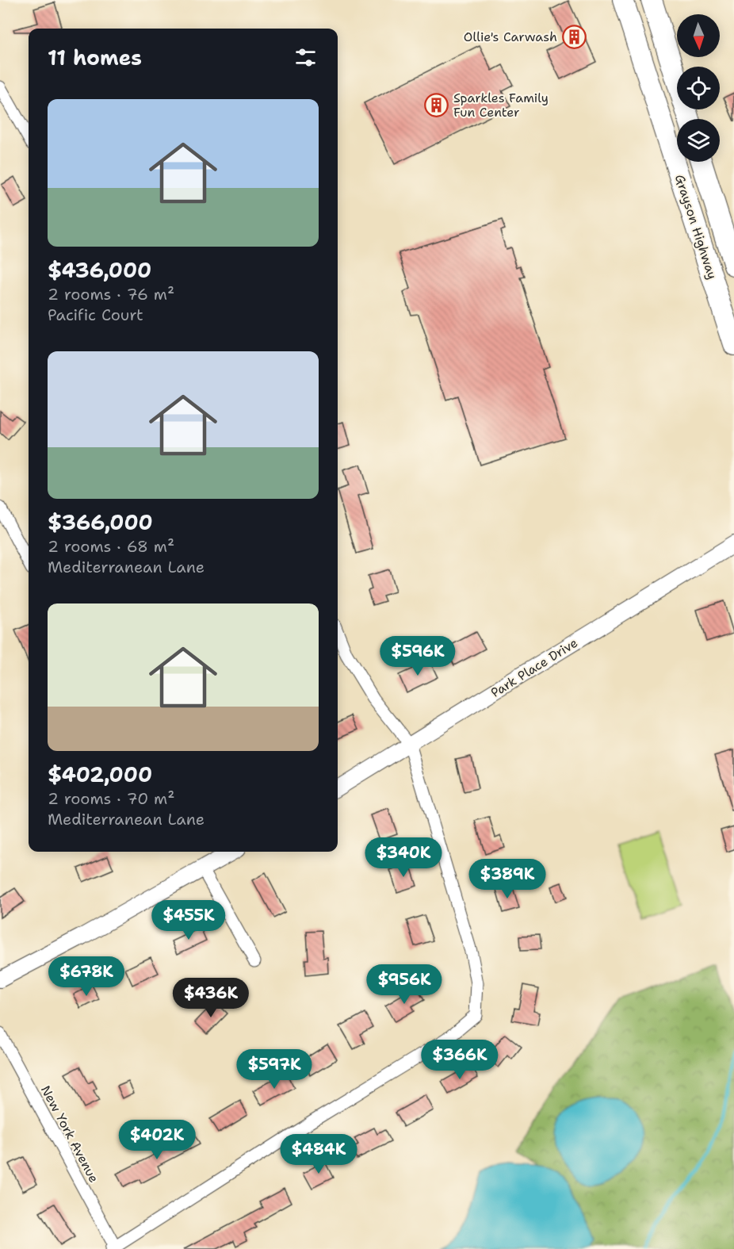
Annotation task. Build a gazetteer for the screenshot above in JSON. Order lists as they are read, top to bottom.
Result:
{
  "streets": {
    "main road": ["Grayson Highway"],
    "street": ["Park Place Drive", "New York Avenue"]
  },
  "places": {
    "building": ["Ollie's Carwash", "Sparkles Family Fun Center"]
  },
  "north": "bottom",
  "page": {
    "heading": "11 homes",
    "list": [
      {
        "name": "$436,000",
        "note": "2 rooms · 76 m² · Pacific Court"
      },
      {
        "name": "$366,000",
        "note": "2 rooms · 68 m² · Mediterranean Lane"
      },
      {
        "name": "$402,000",
        "note": "2 rooms · 70 m² · Mediterranean Lane"
      }
    ],
    "price": [
      "$596K",
      "$340K",
      "$389K",
      "$455K",
      "$678K",
      "$956K",
      "$436K",
      "$366K",
      "$597K",
      "$402K",
      "$484K"
    ]
  }
}
